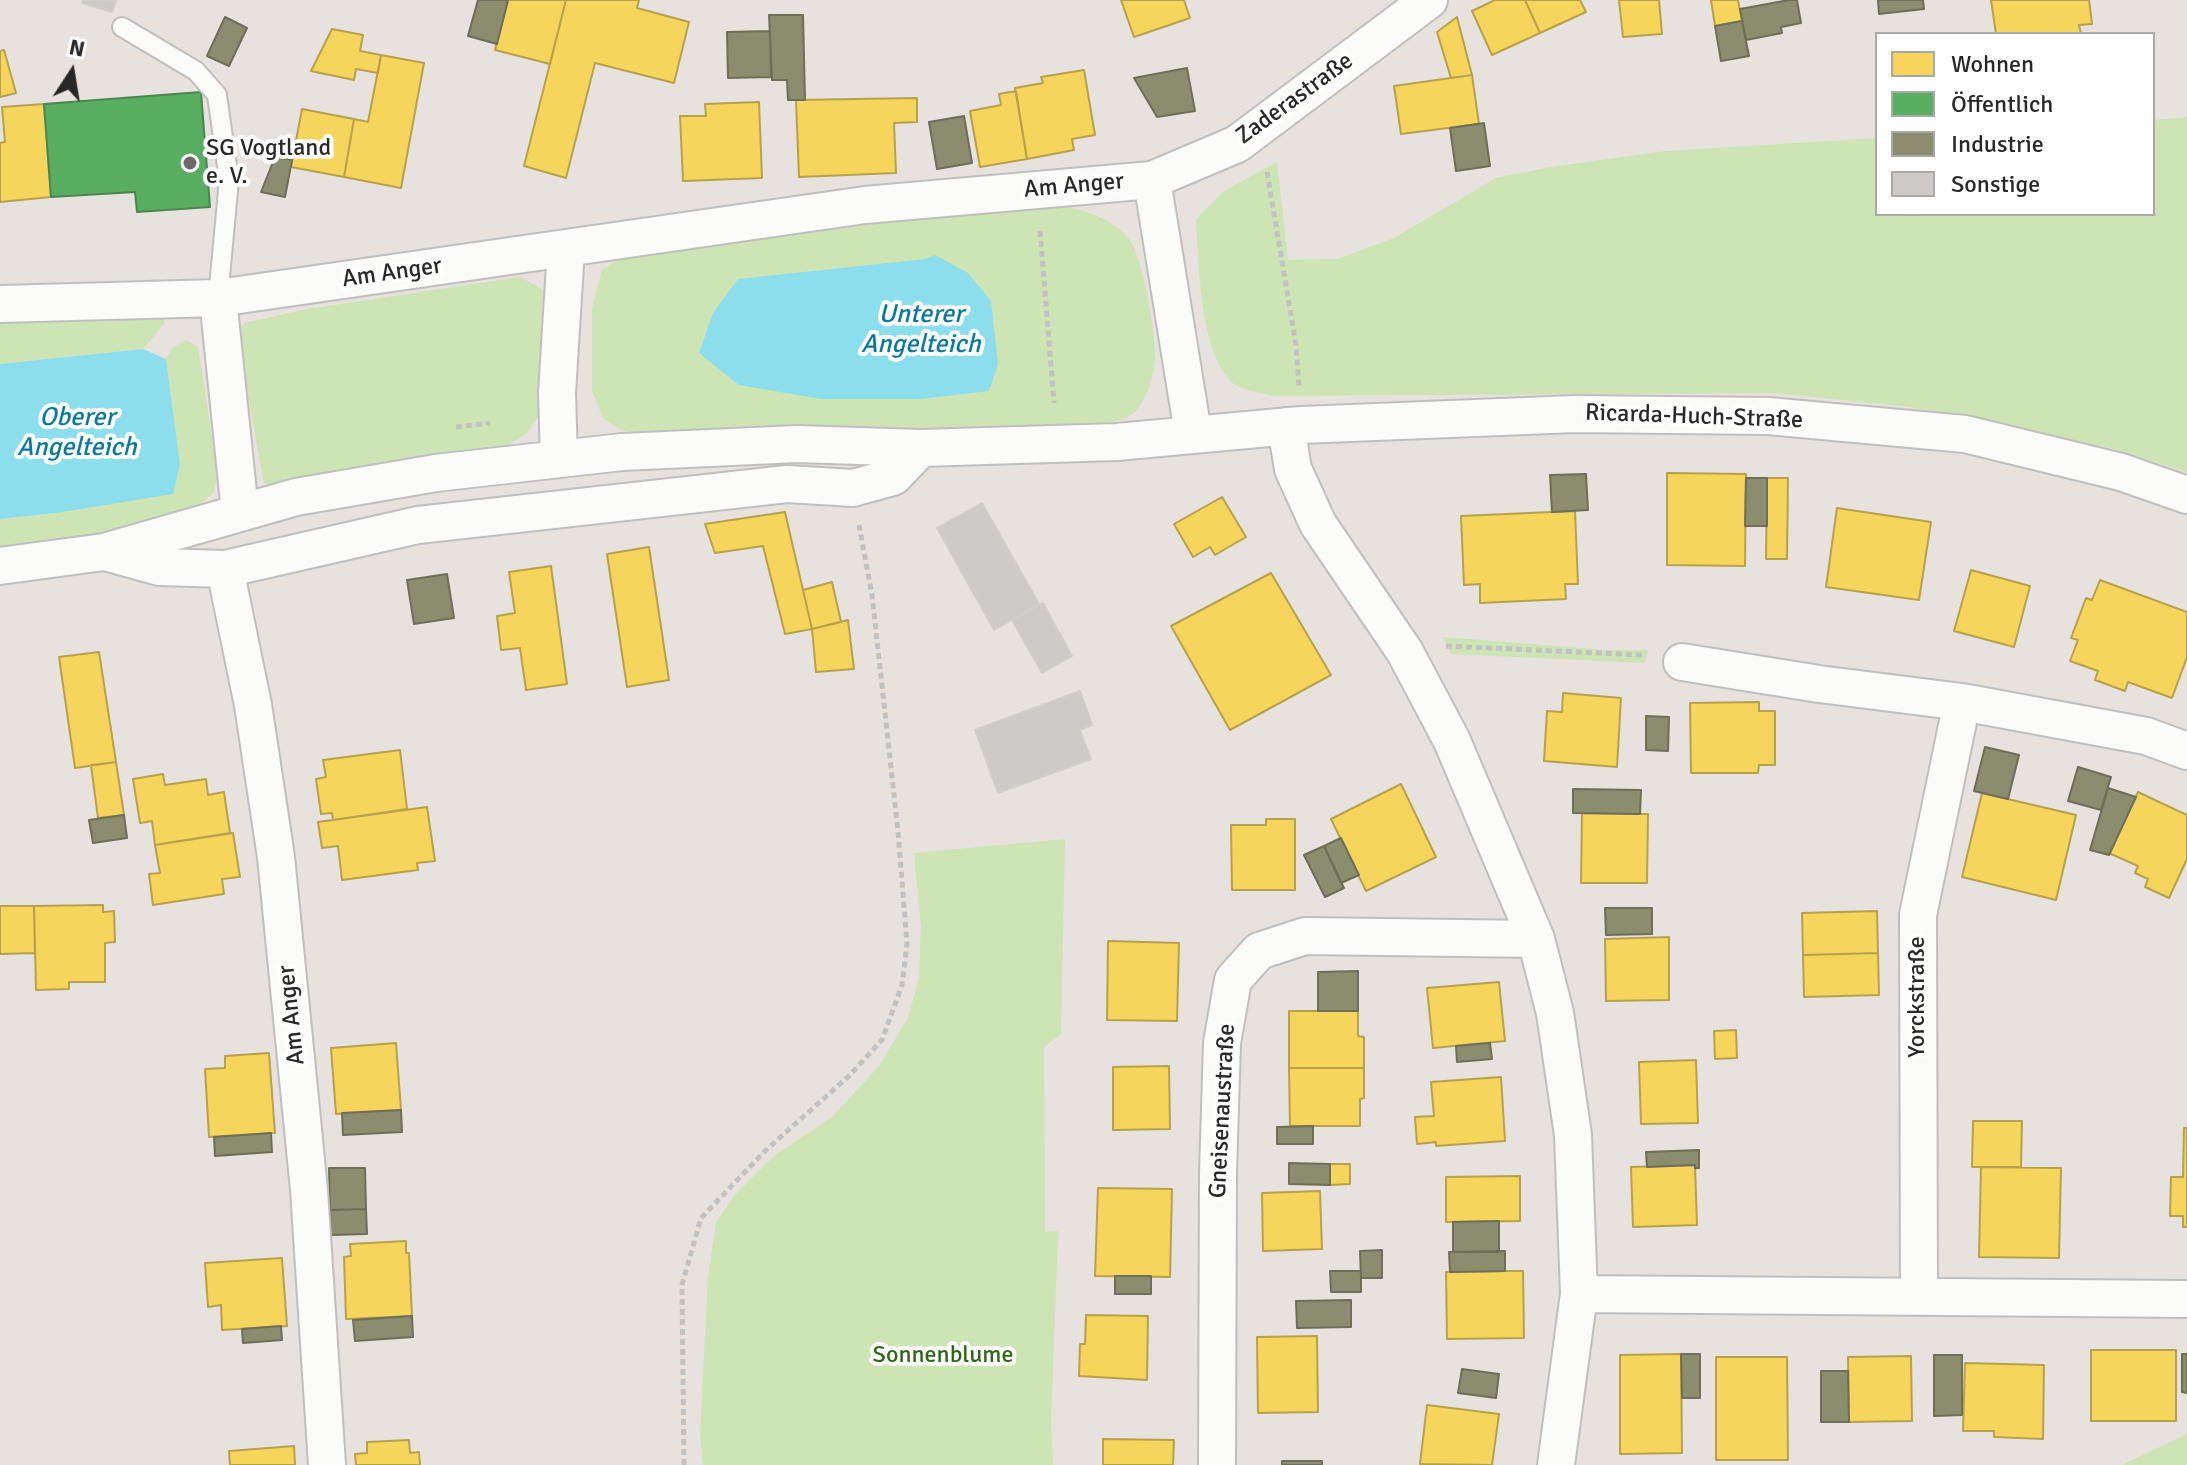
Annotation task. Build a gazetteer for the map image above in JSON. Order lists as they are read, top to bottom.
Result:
{
  "streets": {
    "street": [
      "Zaderastraße",
      "Am Anger",
      "Ricarda-Huch-Straße",
      "Yorckstraße",
      "Gneisenaustraße"
    ]
  },
  "crossings": [
    ["Zaderastraße", "Am Anger"],
    ["Am Anger", "Ricarda-Huch-Straße"]
  ],
  "water": ["Unterer Angelteich", "Oberer Angelteich"],
  "parks": ["Sonnenblume"],
  "places": ["SG Vogtland e. V."],
  "legend": [
    "Wohnen",
    "Öffentlich",
    "Industrie",
    "Sonstige"
  ],
  "north": "top"
}
